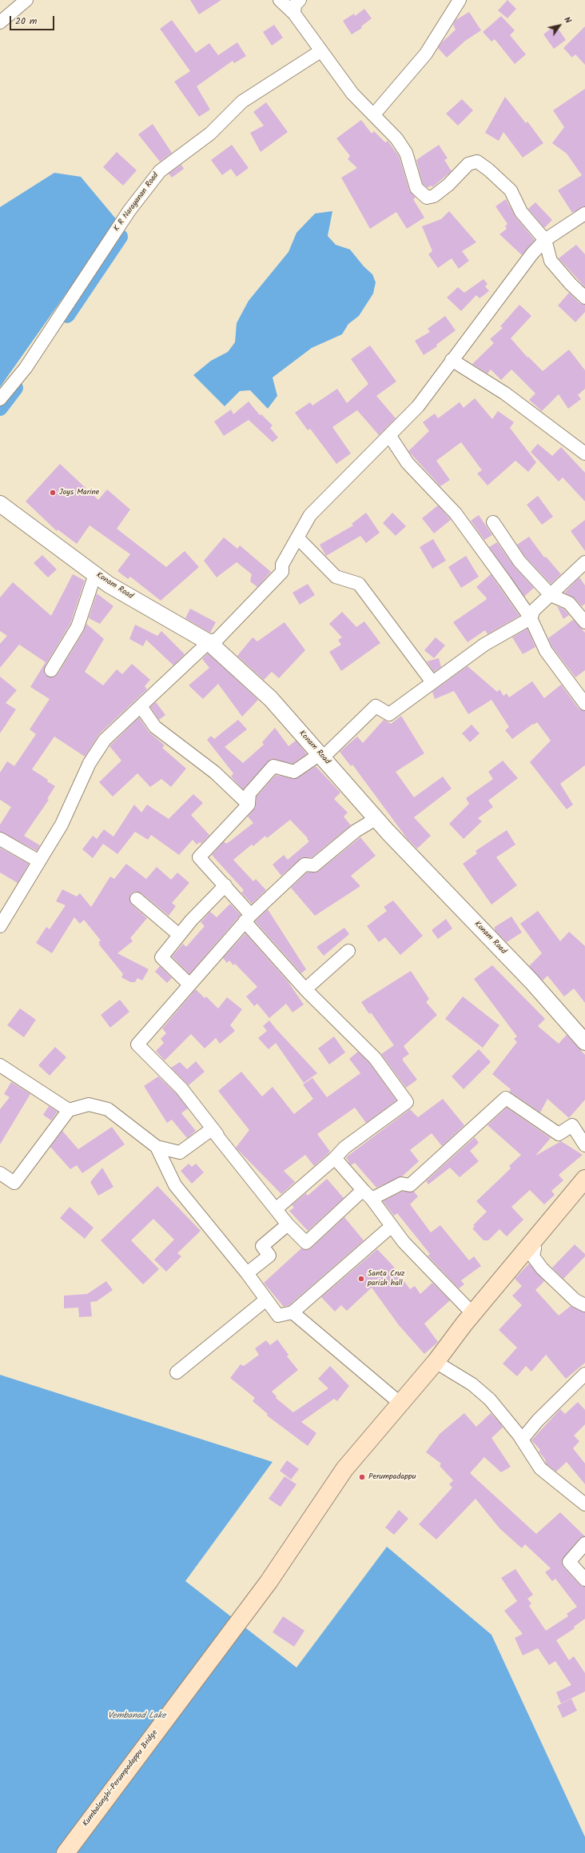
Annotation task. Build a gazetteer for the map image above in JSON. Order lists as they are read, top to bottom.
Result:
{
  "streets": {
    "main road": ["Kumbalanghi-Perumpadappu Bridge"],
    "street": ["K R Narayanan Road", "Konam Road"]
  },
  "water": ["Vembanad Lake"],
  "places": ["Joys Marine", "Santa Cruz parish hall", "Perumpadappu"],
  "scale_bar": "20 m",
  "north": "top right"
}
